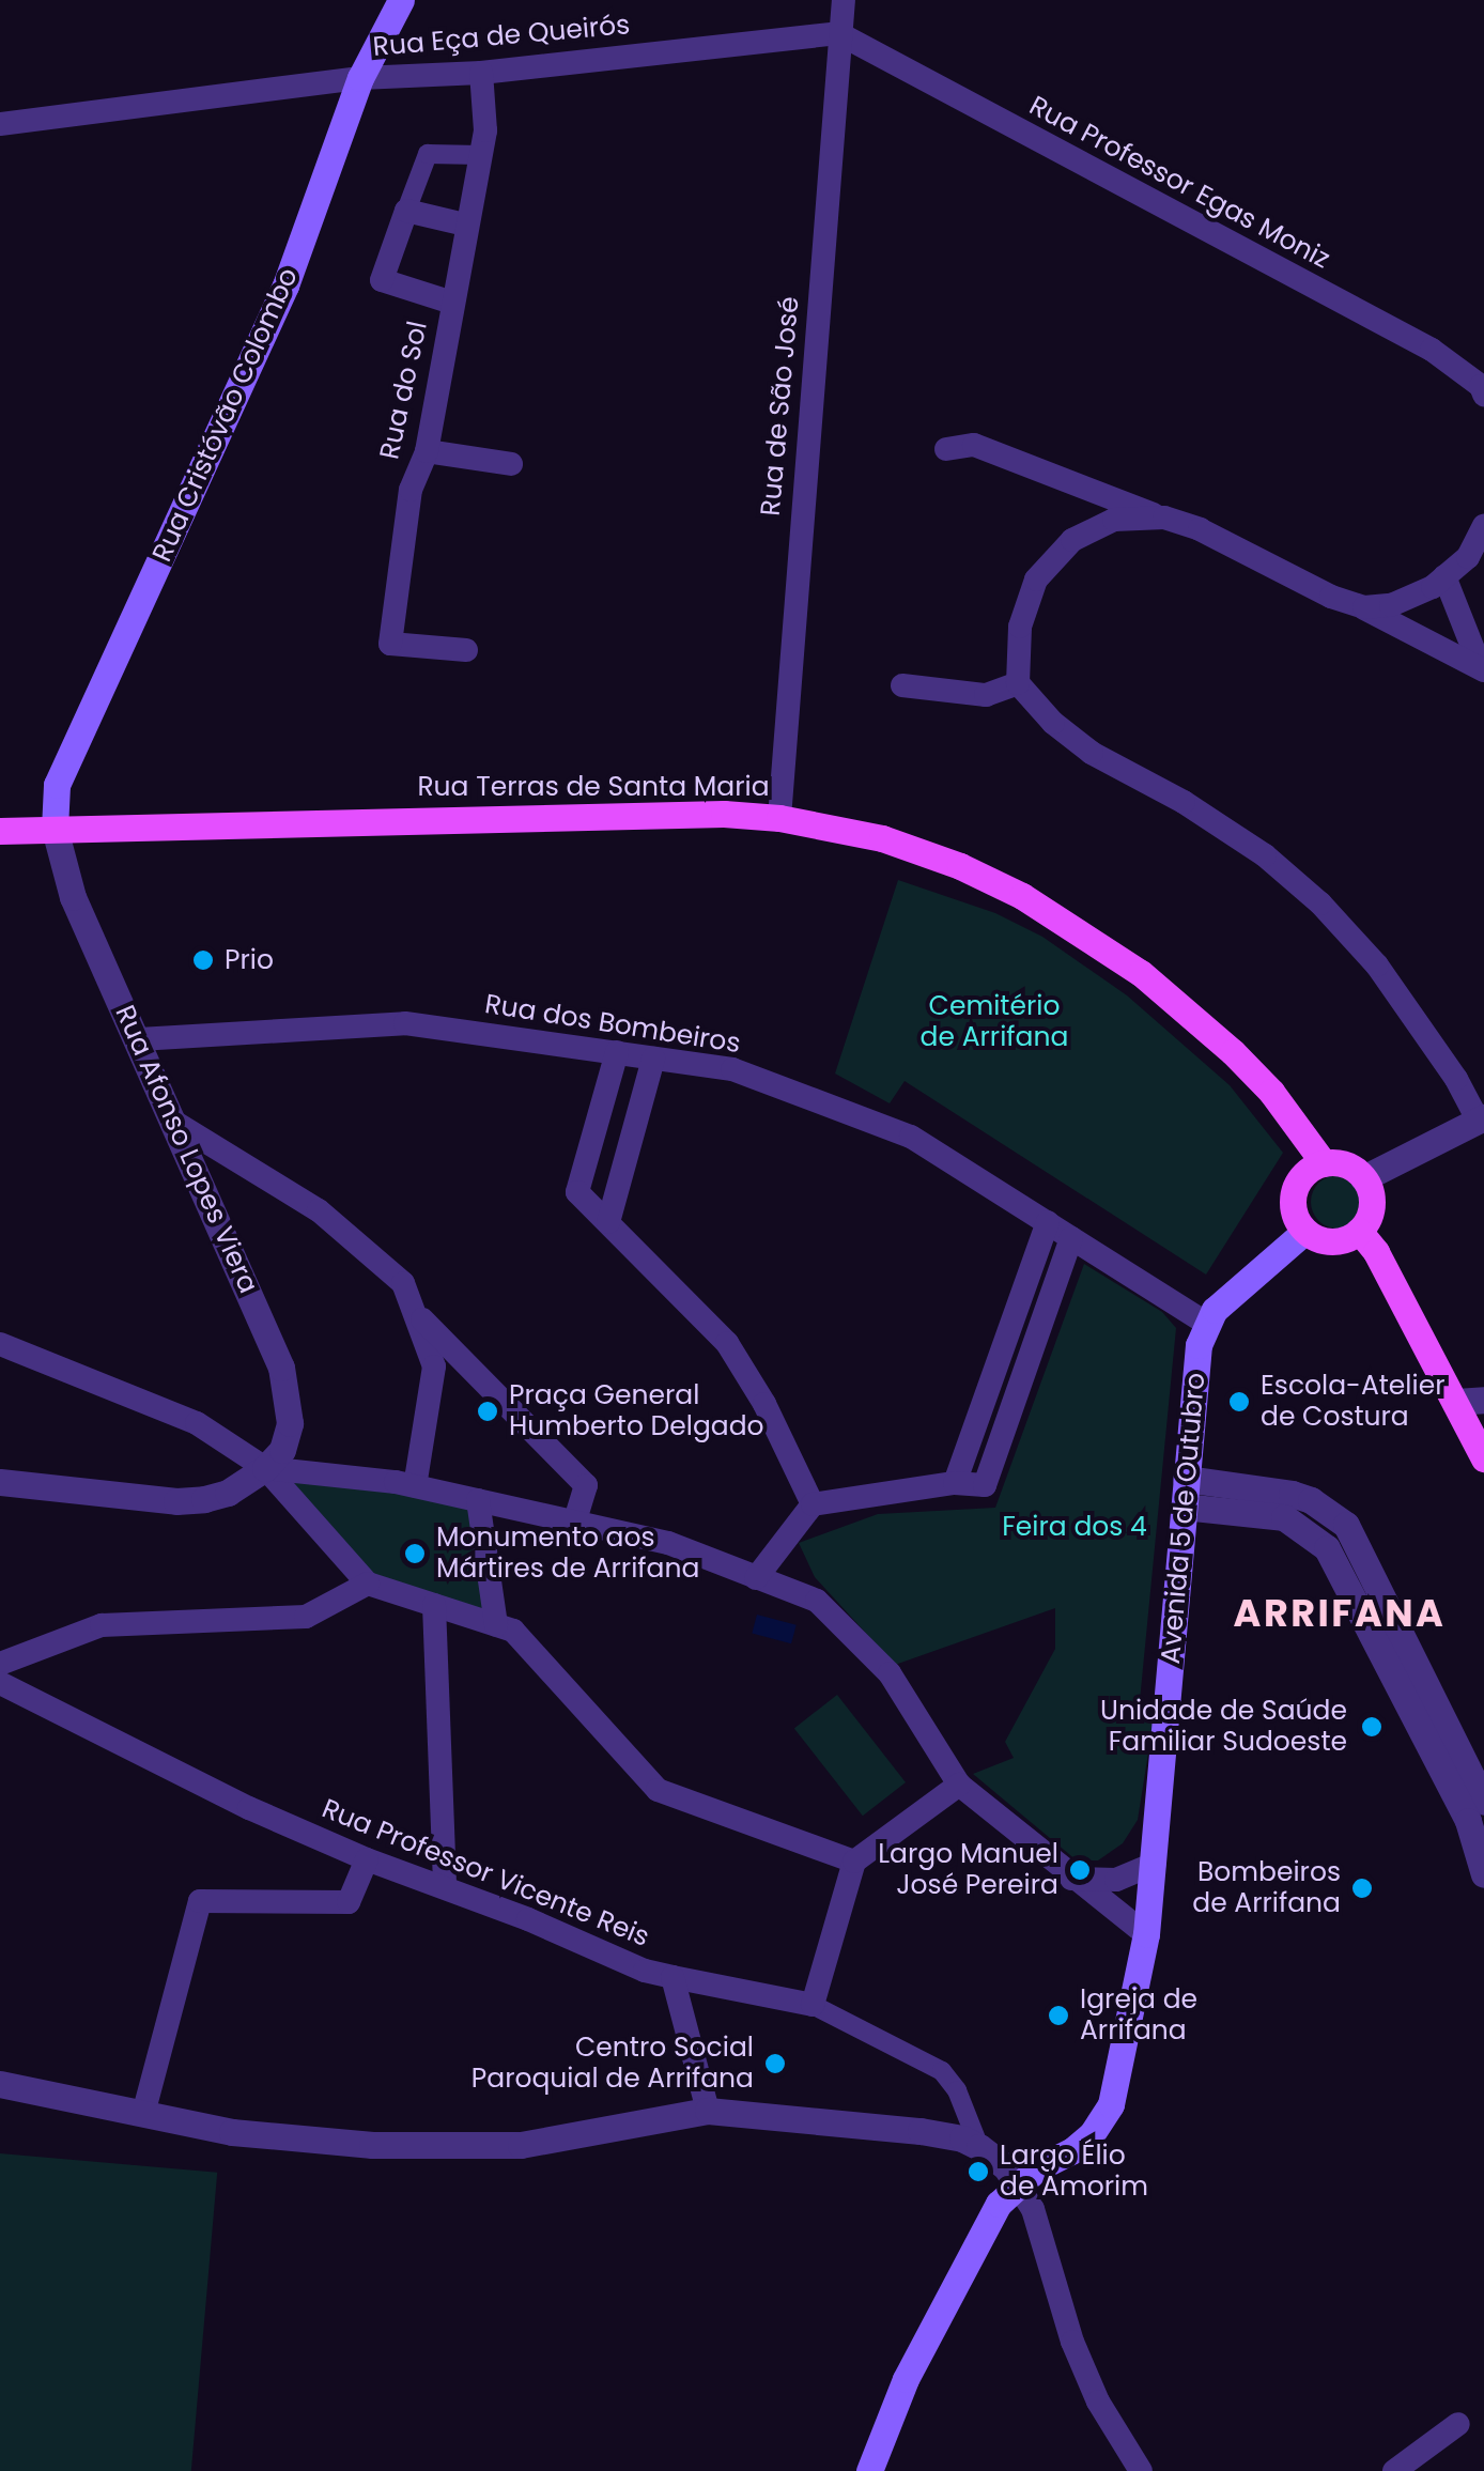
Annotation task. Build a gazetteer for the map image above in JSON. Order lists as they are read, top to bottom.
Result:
{
  "streets": {
    "main road": ["Rua Cristóvão Colombo", "Rua Terras de Santa Maria", "Avenida 5 de Outubro"],
    "street": [
      "Rua Eça de Queirós",
      "Rua Professor Egas Moniz",
      "Rua do Sol",
      "Rua de São José",
      "Rua dos Bombeiros",
      "Rua Afonso Lopes Viera",
      "Rua Professor Vicente Reis"
    ]
  },
  "crossings": [
    ["Rua Eça de Queirós", "Rua Professor Egas Moniz"],
    ["Rua Eça de Queirós", "Rua do Sol"],
    ["Rua Eça de Queirós", "Rua de São José"],
    ["Rua Eça de Queirós", "Rua Cristóvão Colombo"],
    ["Rua Professor Egas Moniz", "Rua de São José"],
    ["Rua de São José", "Rua Terras de Santa Maria"],
    ["Rua Cristóvão Colombo", "Rua Terras de Santa Maria"],
    ["Rua Cristóvão Colombo", "Rua Afonso Lopes Viera"],
    ["Rua Terras de Santa Maria", "Rua Afonso Lopes Viera"],
    ["Rua dos Bombeiros", "Rua Afonso Lopes Viera"],
    ["Rua dos Bombeiros", "Avenida 5 de Outubro"]
  ],
  "districts": ["ARRIFANA"],
  "parks": ["Cemitério de Arrifana", "Feira dos 4"],
  "places": [
    "Prio",
    "Escola-Atelier de Costura",
    "Praça General Humberto Delgado",
    "Monumento aos Mártires de Arrifana",
    "Unidade de Saúde Familiar Sudoeste",
    "Largo Manuel José Pereira",
    "Bombeiros de Arrifana",
    "Igreja de Arrifana",
    "Centro Social Paroquial de Arrifana",
    "Largo Élio de Amorim"
  ]
}
